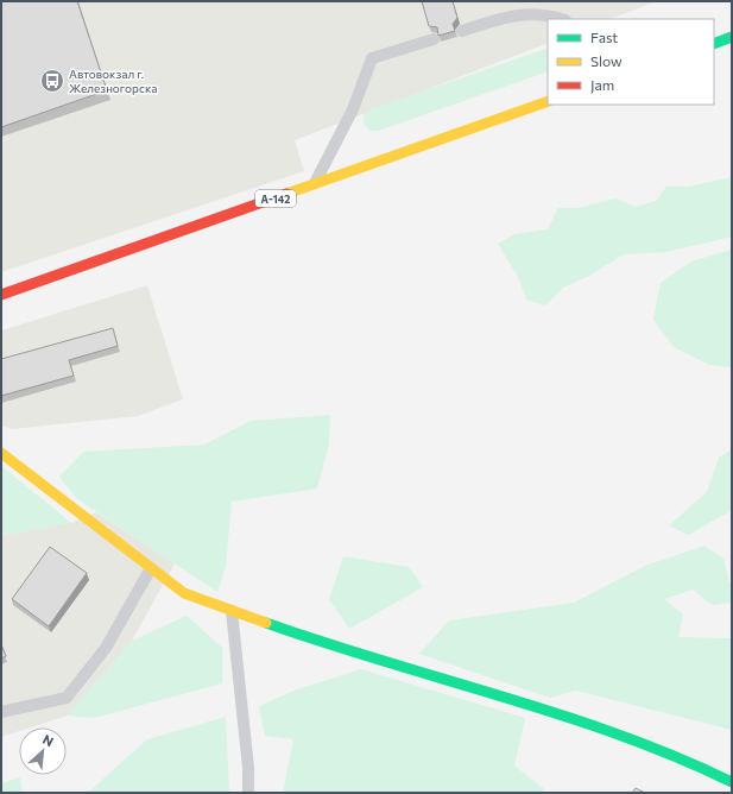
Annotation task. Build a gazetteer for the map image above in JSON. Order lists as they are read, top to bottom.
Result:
{
  "streets": {
    "main road": ["А-142"]
  },
  "places": {
    "bus stop": ["Автовокзал г. Железногорска"]
  },
  "legend": ["Fast", "Slow", "Jam"],
  "north": "top right"
}
